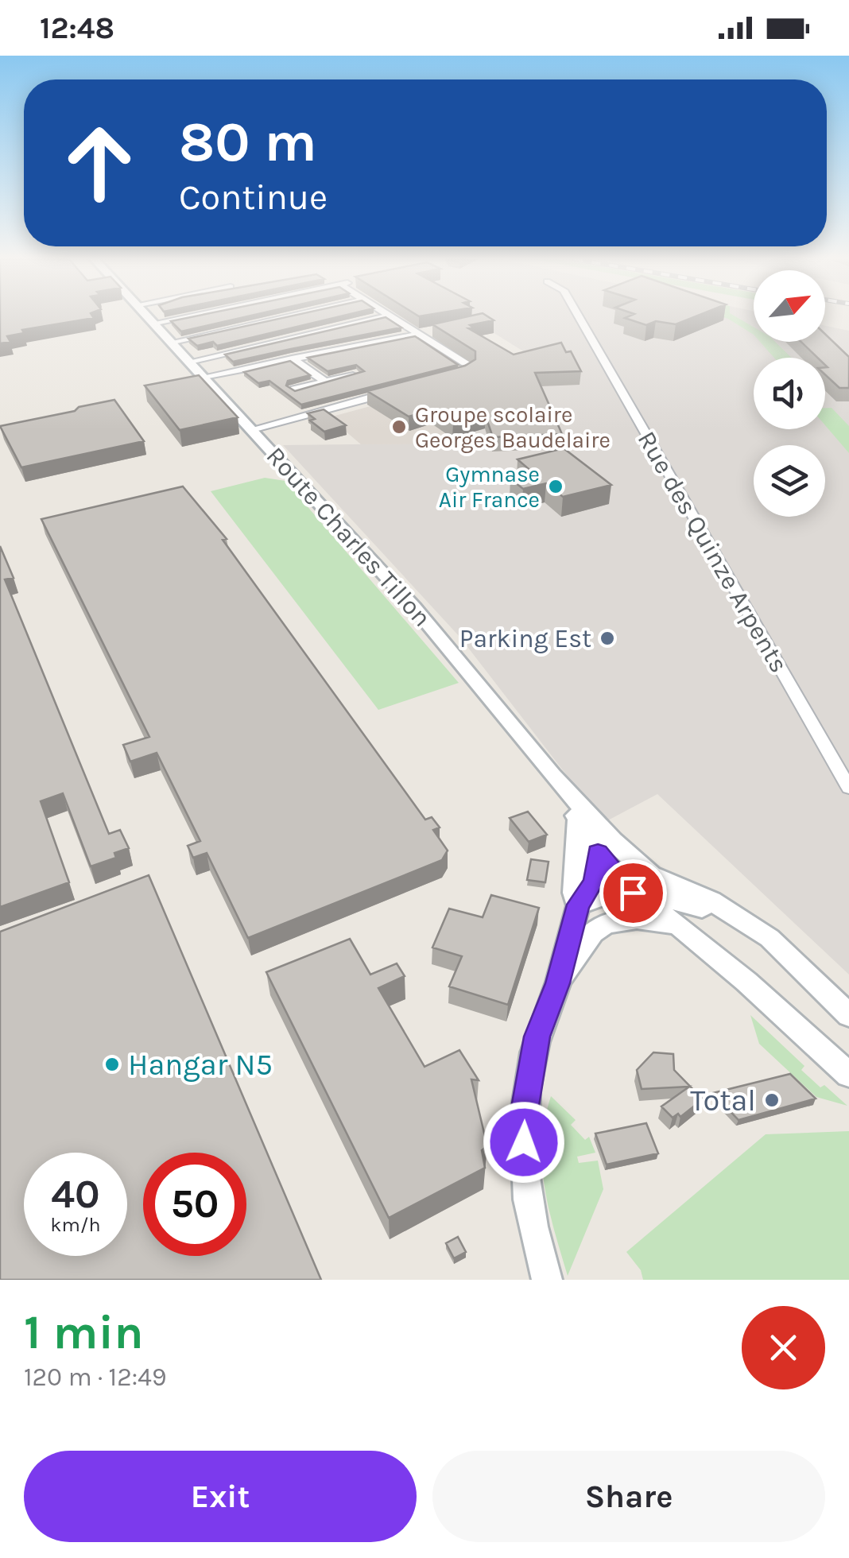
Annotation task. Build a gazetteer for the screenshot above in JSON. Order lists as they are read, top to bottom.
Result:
{
  "streets": {
    "main road": ["Route Charles Tillon"],
    "street": ["Rue des Quinze Arpents"]
  },
  "places": [
    "Groupe scolaire Georges Baudelaire",
    "Gymnase Air France",
    "Parking Est",
    "Hangar N5",
    "Total"
  ],
  "north": "top right",
  "page": {
    "status": "12:48",
    "turn": ["80 m", "Continue"],
    "speed": "40 km/h",
    "limit": "50",
    "heading": ["1 min", "120 m · 12:49"],
    "buttons": ["Exit", "Share"]
  }
}
